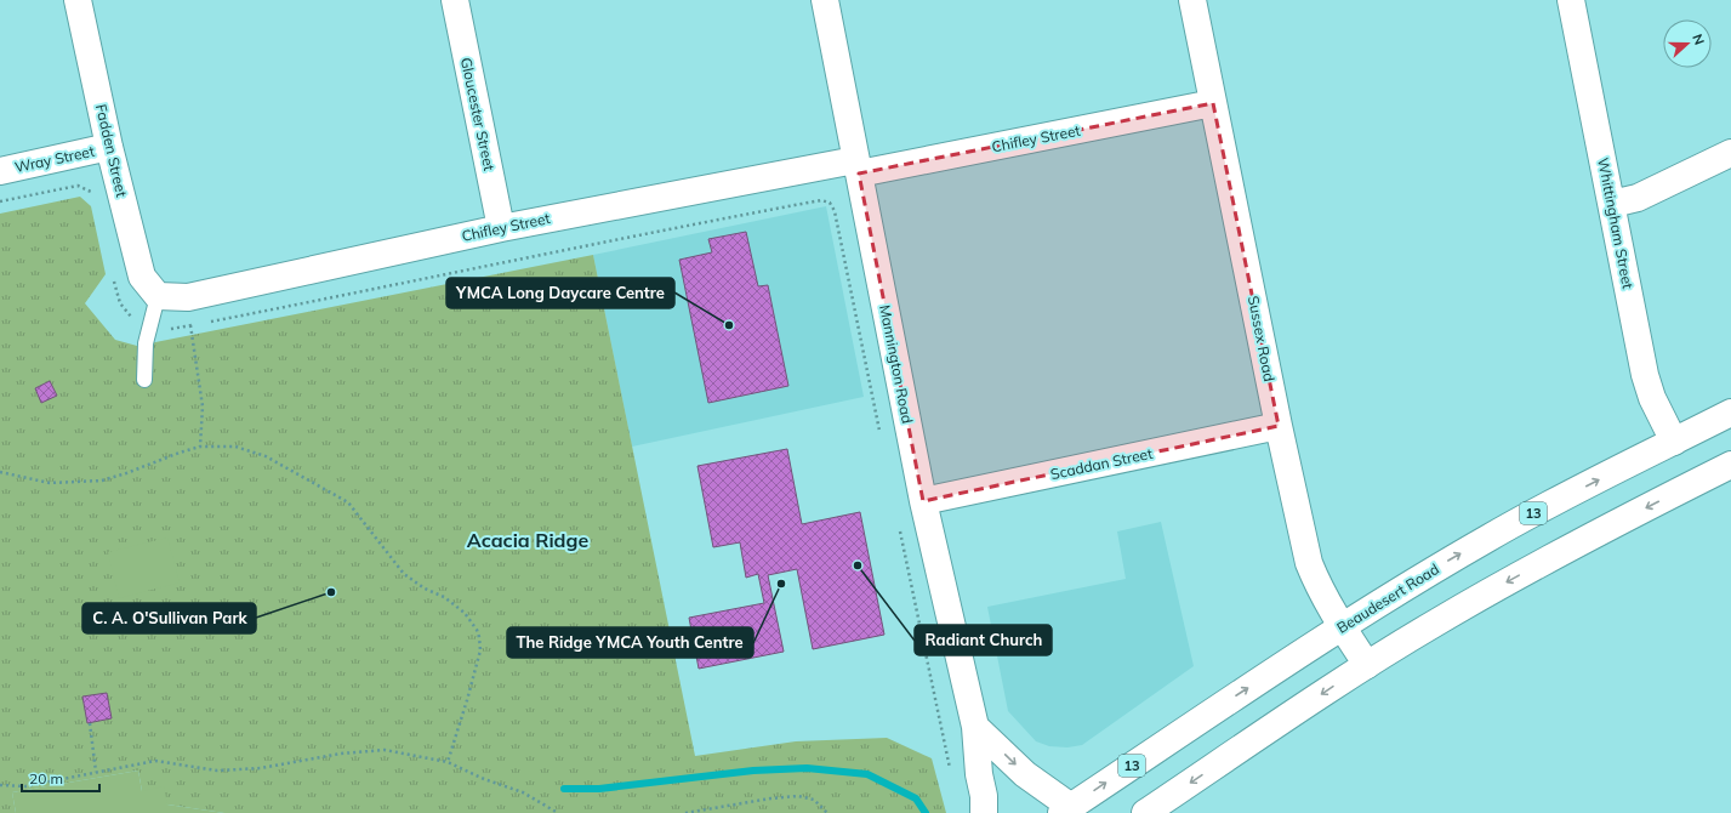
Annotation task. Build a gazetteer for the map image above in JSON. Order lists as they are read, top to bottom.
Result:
{
  "streets": {
    "main road": [
      "Gloucester Street",
      "Chifley Street",
      "Fadden Street",
      "Wray Street",
      "Whittingham Street",
      "Sussex Road",
      "Mannington Road",
      "Scaddan Street",
      "13",
      "Beaudesert Road"
    ]
  },
  "crossings": [
    ["Gloucester Street", "Chifley Street"],
    ["Chifley Street", "Fadden Street"],
    ["Chifley Street", "Sussex Road"],
    ["Chifley Street", "Mannington Road"],
    ["Fadden Street", "Wray Street"],
    ["Whittingham Street", "Beaudesert Road"],
    ["Sussex Road", "Scaddan Street"],
    ["Sussex Road", "Beaudesert Road"],
    ["Mannington Road", "Scaddan Street"]
  ],
  "districts": ["Acacia Ridge"],
  "places": [
    "YMCA Long Daycare Centre",
    "Radiant Church",
    "The Ridge YMCA Youth Centre",
    "C. A. O'Sullivan Park"
  ],
  "scale_bar": "20 m",
  "north": "right"
}
